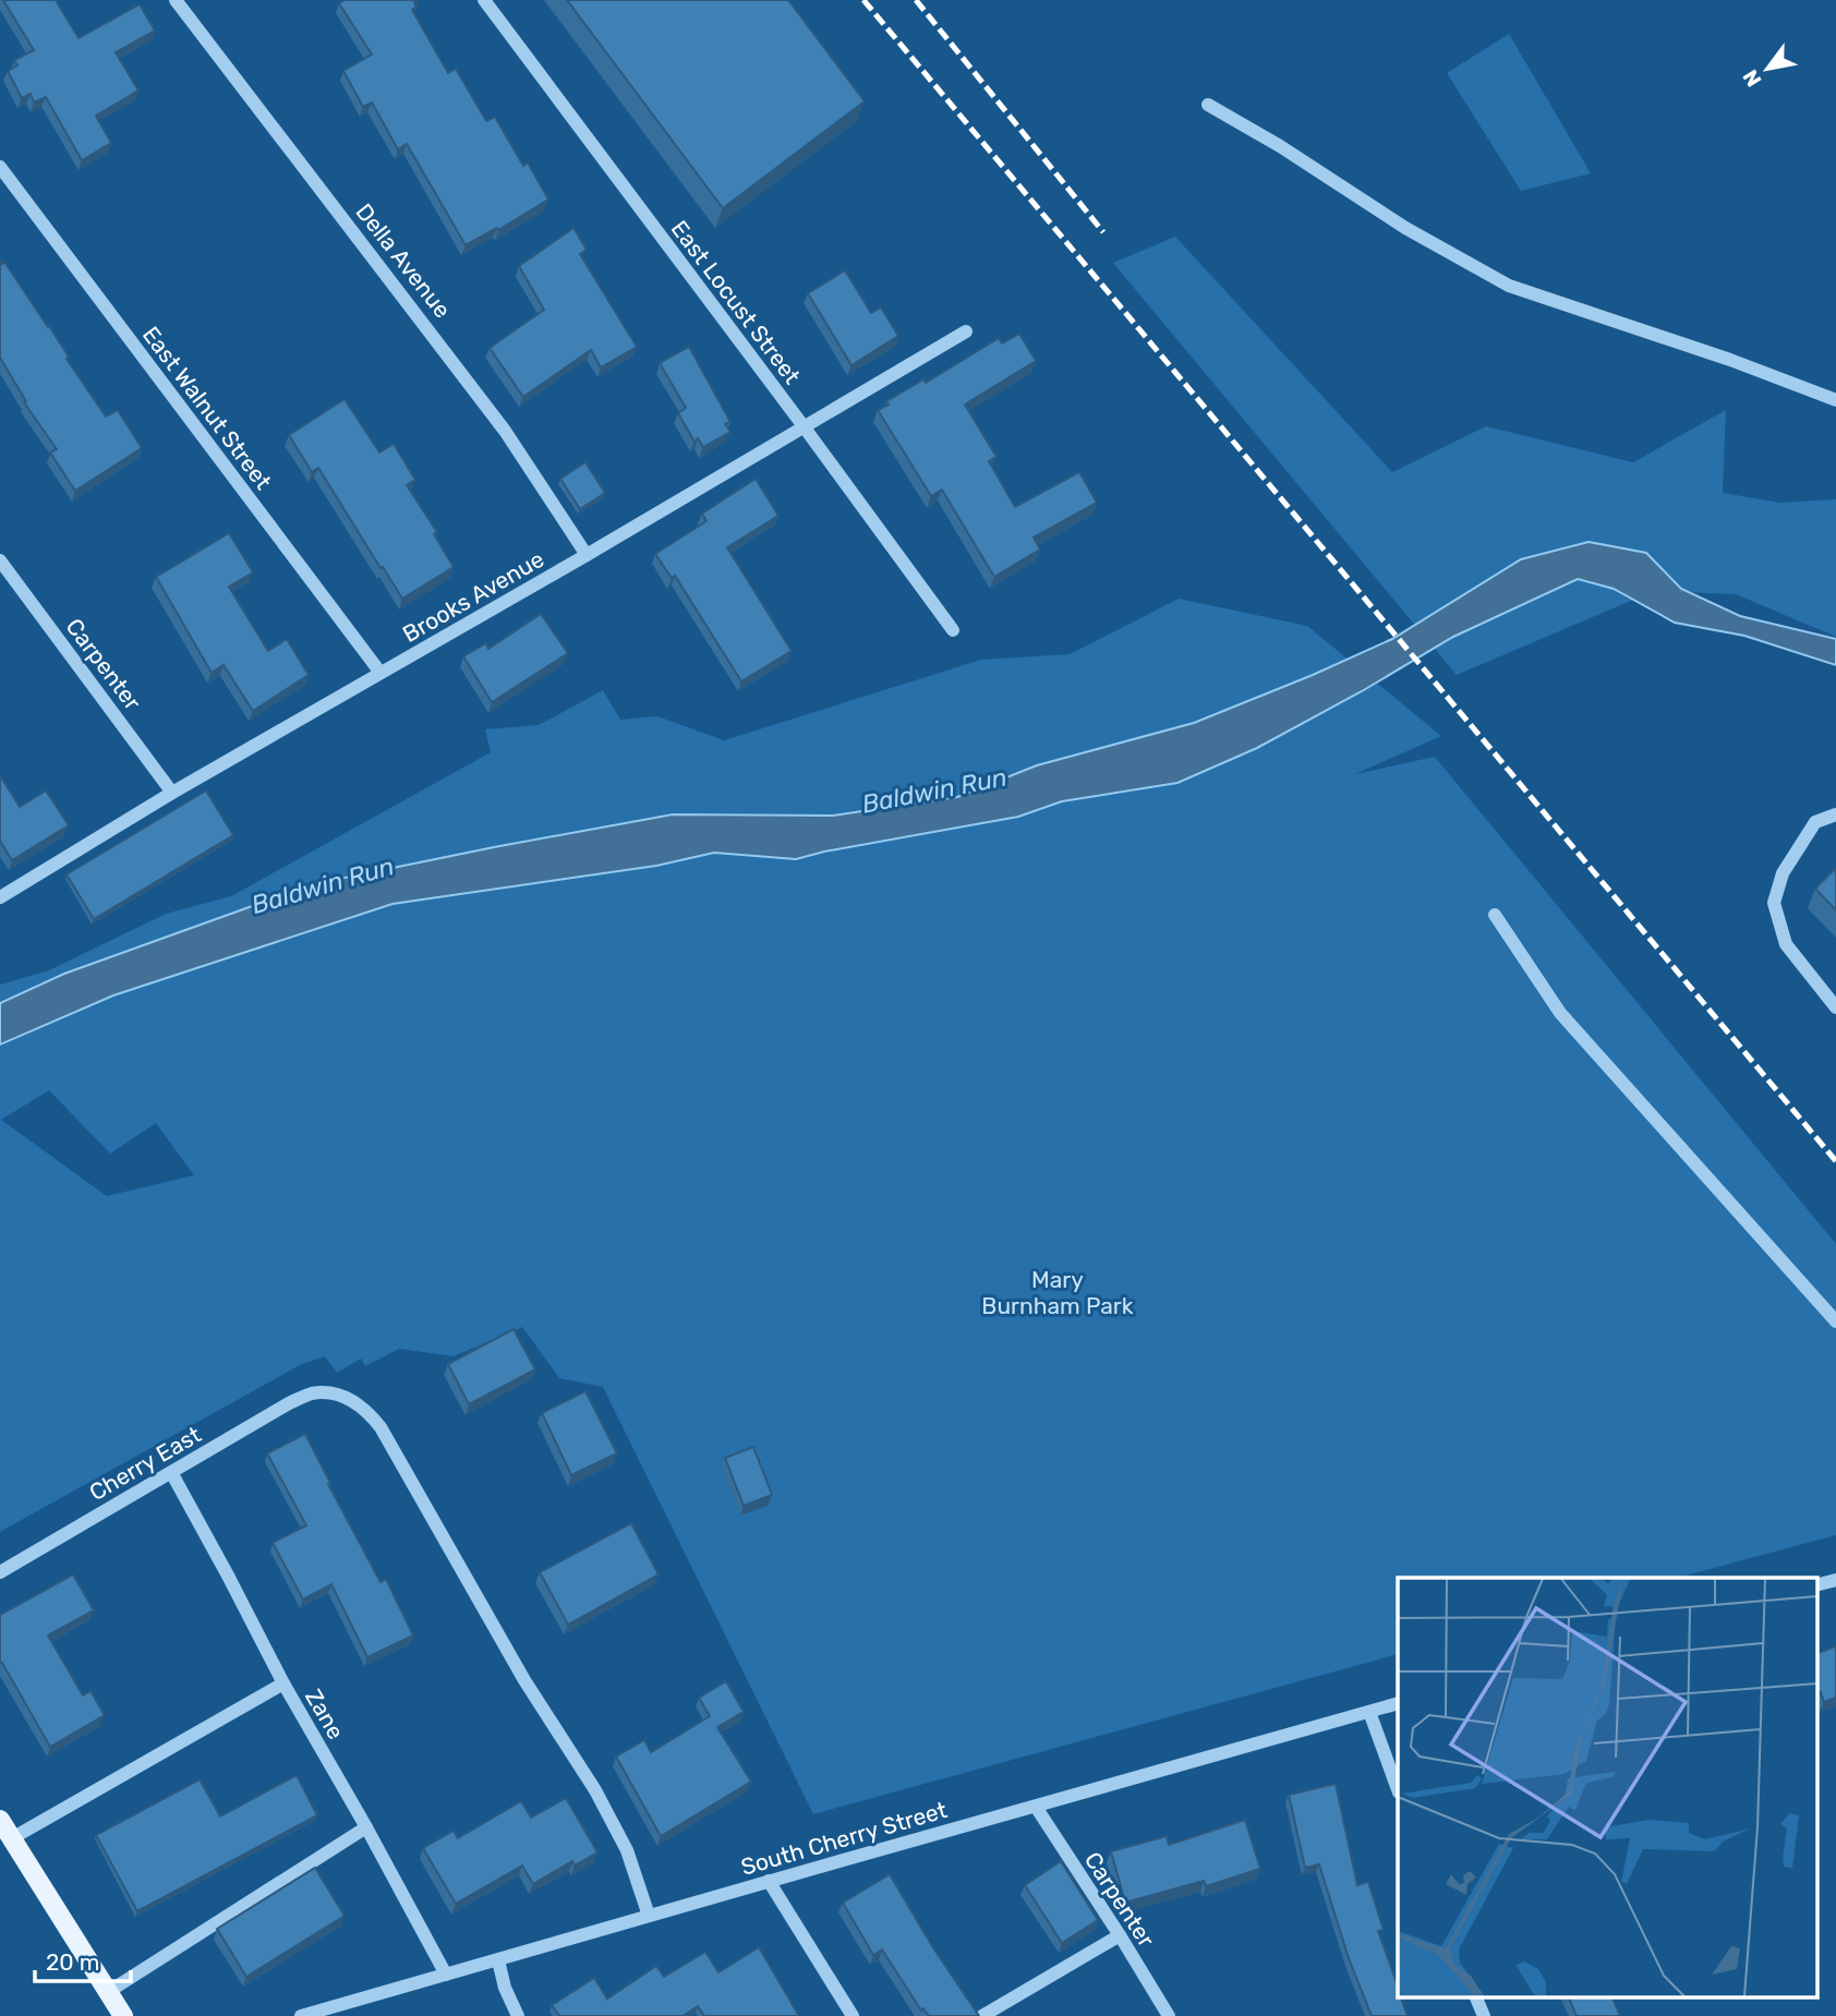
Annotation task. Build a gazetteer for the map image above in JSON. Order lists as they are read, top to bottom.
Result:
{
  "streets": {
    "street": [
      "Della Avenue",
      "East Locust Street",
      "East Walnut Street",
      "Brooks Avenue",
      "Carpenter",
      "Cherry East",
      "Zane",
      "South Cherry Street"
    ]
  },
  "crossings": [
    ["Della Avenue", "Brooks Avenue"],
    ["East Locust Street", "Brooks Avenue"],
    ["East Walnut Street", "Brooks Avenue"],
    ["Brooks Avenue", "Carpenter"],
    ["Carpenter", "South Cherry Street"],
    ["Cherry East", "Zane"],
    ["Cherry East", "South Cherry Street"],
    ["Zane", "South Cherry Street"]
  ],
  "water": ["Baldwin Run"],
  "parks": ["Mary Burnham Park"],
  "scale_bar": "20 m",
  "north": "bottom left"
}
